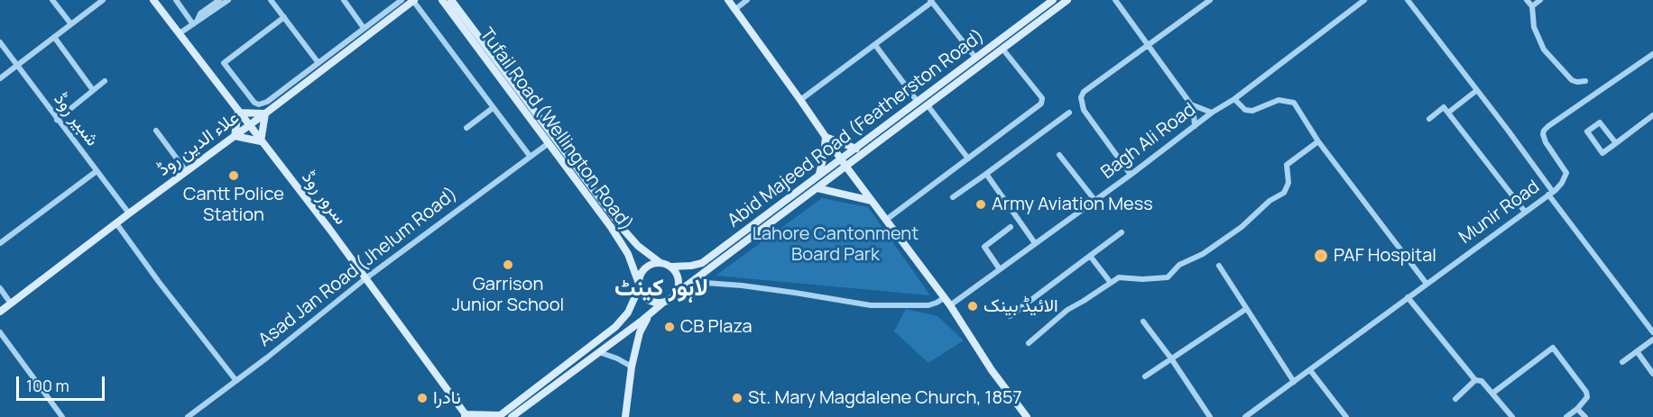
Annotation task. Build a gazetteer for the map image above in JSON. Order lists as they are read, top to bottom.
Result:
{
  "streets": {
    "street": [
      "شبیر روڈ",
      "Abid Majeed Road (Featherston Road)",
      "Tufail Road (Wellington Road)",
      "Bagh Ali Road",
      "علاء الدین روڈ",
      "سرور روڈ",
      "Munir Road",
      "Asad Jan Road (Jhelum Road)"
    ]
  },
  "crossings": [
    ["شبیر روڈ", "علاء الدین روڈ"],
    ["Abid Majeed Road (Featherston Road)", "Tufail Road (Wellington Road)"],
    ["Tufail Road (Wellington Road)", "Asad Jan Road (Jhelum Road)"],
    ["علاء الدین روڈ", "سرور روڈ"],
    ["سرور روڈ", "Asad Jan Road (Jhelum Road)"]
  ],
  "districts": ["لاہور کینٹ"],
  "parks": ["Lahore Cantonment Board Park"],
  "places": [
    "Cantt Police Station",
    "Army Aviation Mess",
    "PAF Hospital",
    "Garrison Junior School",
    "الائیڈ بینک",
    "CB Plaza",
    "نادرا",
    "St. Mary Magdalene Church, 1857"
  ],
  "scale_bar": "100 m"
}
